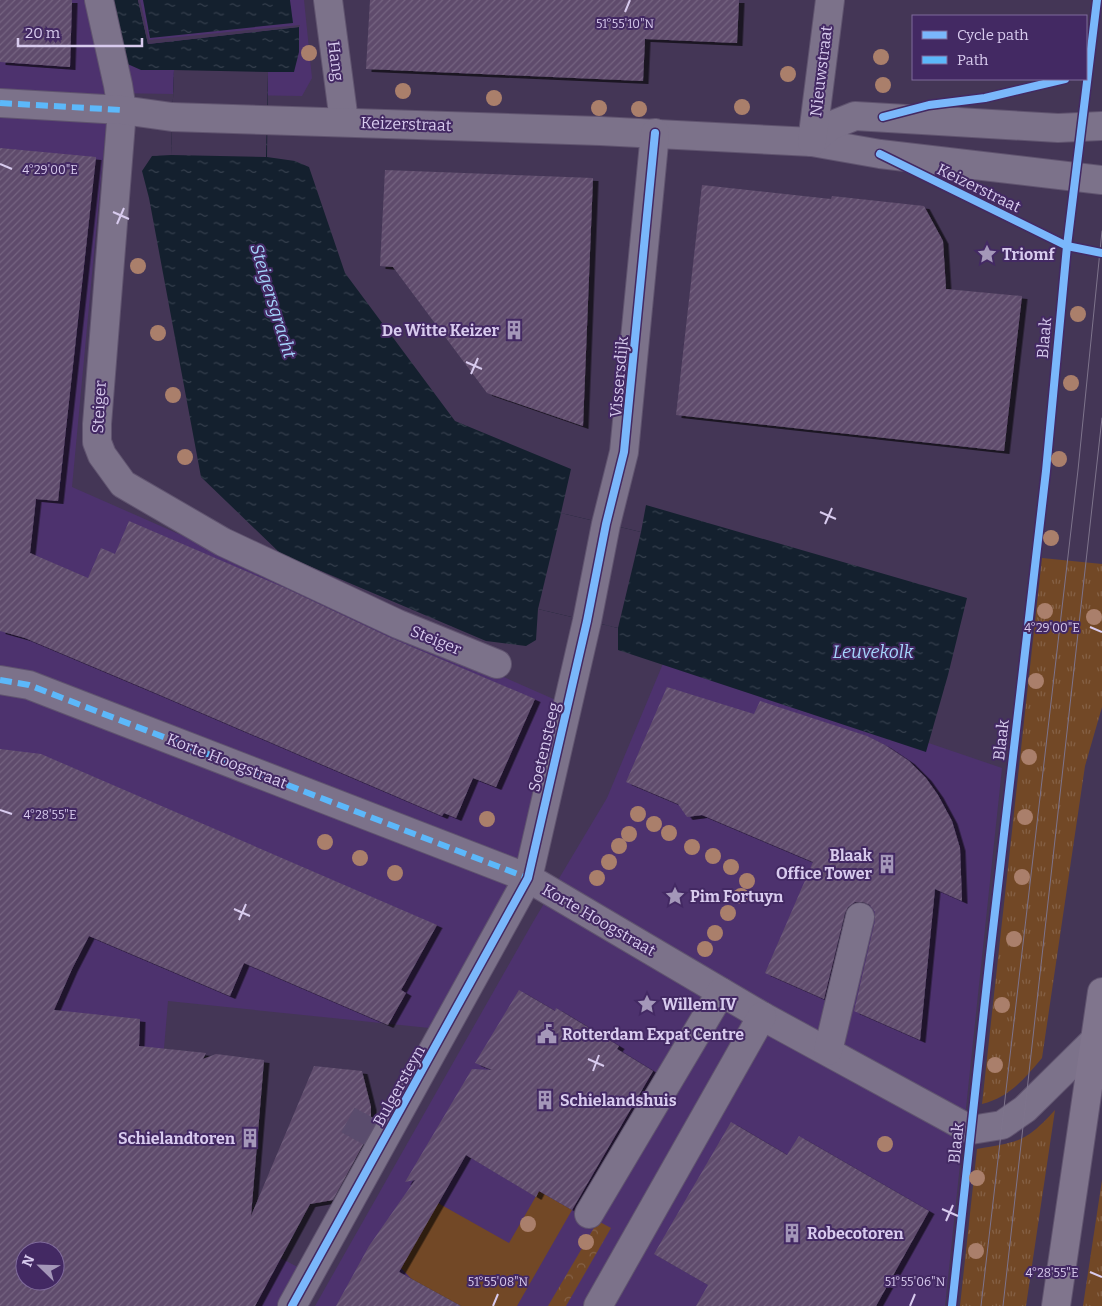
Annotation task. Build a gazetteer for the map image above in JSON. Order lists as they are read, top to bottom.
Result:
{
  "streets": {
    "street": [
      "Hang",
      "Nieuwstraat",
      "Keizerstraat",
      "Vissersdijk",
      "Steiger",
      "Soetensteeg",
      "Korte Hoogstraat",
      "Bulgersteyn"
    ],
    "cycle path": ["Blaak"]
  },
  "crossings": [
    ["Hang", "Keizerstraat"],
    ["Nieuwstraat", "Keizerstraat"],
    ["Keizerstraat", "Vissersdijk"],
    ["Keizerstraat", "Steiger"],
    ["Vissersdijk", "Soetensteeg"],
    ["Soetensteeg", "Korte Hoogstraat"],
    ["Soetensteeg", "Bulgersteyn"],
    ["Korte Hoogstraat", "Bulgersteyn"]
  ],
  "water": ["Steigersgracht", "Leuvekolk"],
  "places": {
    "place": ["Triomf", "Pim Fortuyn", "Willem IV"],
    "building": [
      "De Witte Keizer",
      "Blaak Office Tower",
      "Schielandshuis",
      "Schielandtoren",
      "Robecotoren"
    ],
    "public building": ["Rotterdam Expat Centre"]
  },
  "legend": ["Cycle path", "Path"],
  "scale_bar": "20 m",
  "north": "top left",
  "coordinates": [
    "51°55'10\"N",
    "4°29'00\"E",
    "4°28'55\"E",
    "51°55'08\"N",
    "51°55'06\"N"
  ]
}
